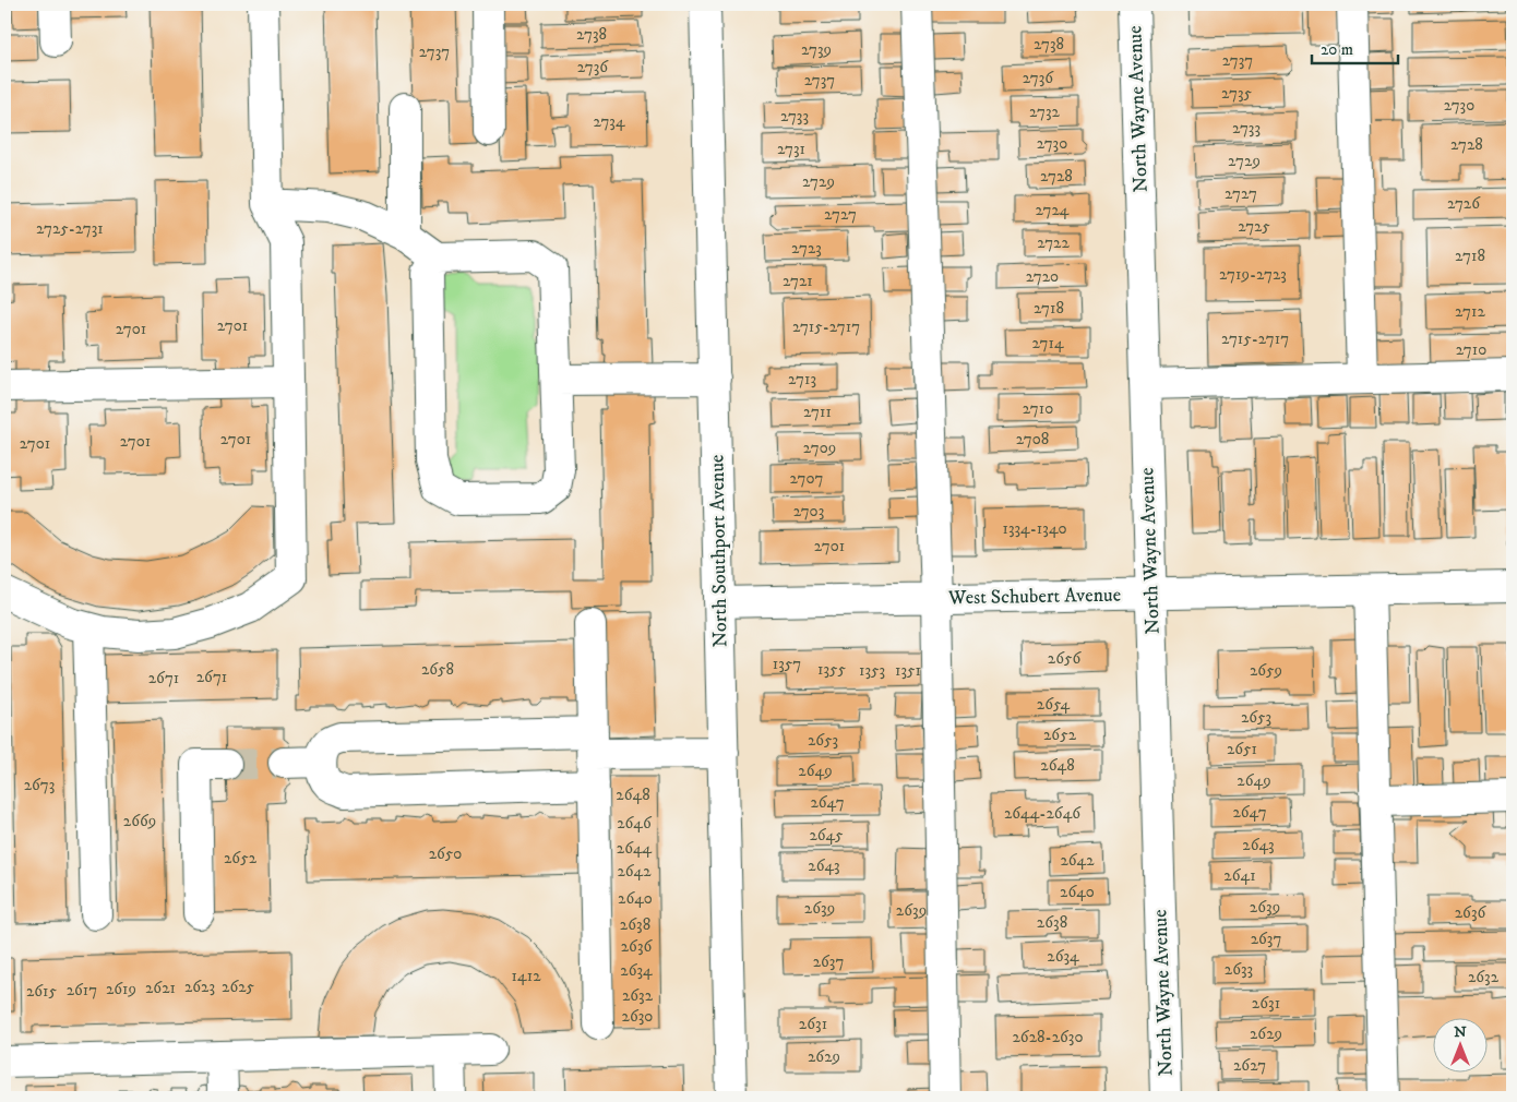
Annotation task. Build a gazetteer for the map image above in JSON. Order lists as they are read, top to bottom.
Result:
{
  "streets": {
    "street": ["North Wayne Avenue", "North Southport Avenue", "West Schubert Avenue"]
  },
  "crossings": [
    ["North Wayne Avenue", "West Schubert Avenue"],
    ["North Southport Avenue", "West Schubert Avenue"]
  ],
  "house_numbers": [
    "2738",
    "2738",
    "2739",
    "2737",
    "2737",
    "2736",
    "2736",
    "2737",
    "2735",
    "2730",
    "2732",
    "2733",
    "2734",
    "2733",
    "2730",
    "2728",
    "2731",
    "2729",
    "2728",
    "2729",
    "2727",
    "2726",
    "2724",
    "2727",
    "2725",
    "2725-2731",
    "2722",
    "2723",
    "2718",
    "2719-2723",
    "2720",
    "2721",
    "2718",
    "2712",
    "2701",
    "2715-2717",
    "2701",
    "2715-2717",
    "2714",
    "2710",
    "2713",
    "2710",
    "2711",
    "2701",
    "2708",
    "2701",
    "2701",
    "2709",
    "2707",
    "2703",
    "1334-1340",
    "2701",
    "2656",
    "1357",
    "2658",
    "1355",
    "1353",
    "1351",
    "2659",
    "2671",
    "2671",
    "2654",
    "2653",
    "2652",
    "2653",
    "2651",
    "2648",
    "2649",
    "2649",
    "2673",
    "2648",
    "2647",
    "2647",
    "2644-2646",
    "2669",
    "2646",
    "2645",
    "2643",
    "2644",
    "2650",
    "2652",
    "2642",
    "2643",
    "2642",
    "2641",
    "2640",
    "2640",
    "2639",
    "2639",
    "2639",
    "2636",
    "2638",
    "2638",
    "2637",
    "2636",
    "2634",
    "2637",
    "2633",
    "2634",
    "1412",
    "2632",
    "2623",
    "2625",
    "2621",
    "2619",
    "2617",
    "2615",
    "2632",
    "2631",
    "2630",
    "2631",
    "2629",
    "2628-2630",
    "2629",
    "2627"
  ],
  "scale_bar": "20 m",
  "north": "top"
}
